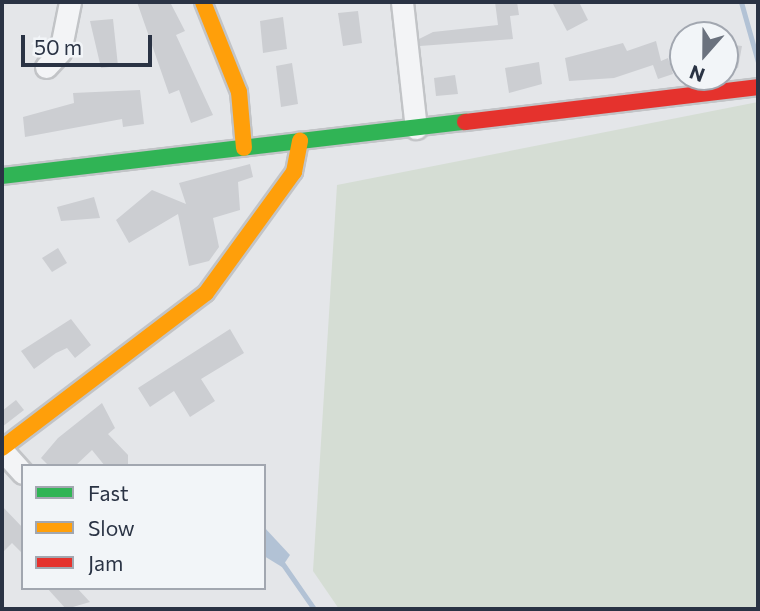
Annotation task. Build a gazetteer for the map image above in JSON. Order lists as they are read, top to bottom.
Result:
{
  "legend": ["Fast", "Slow", "Jam"],
  "scale_bar": "50 m",
  "north": "bottom"
}
